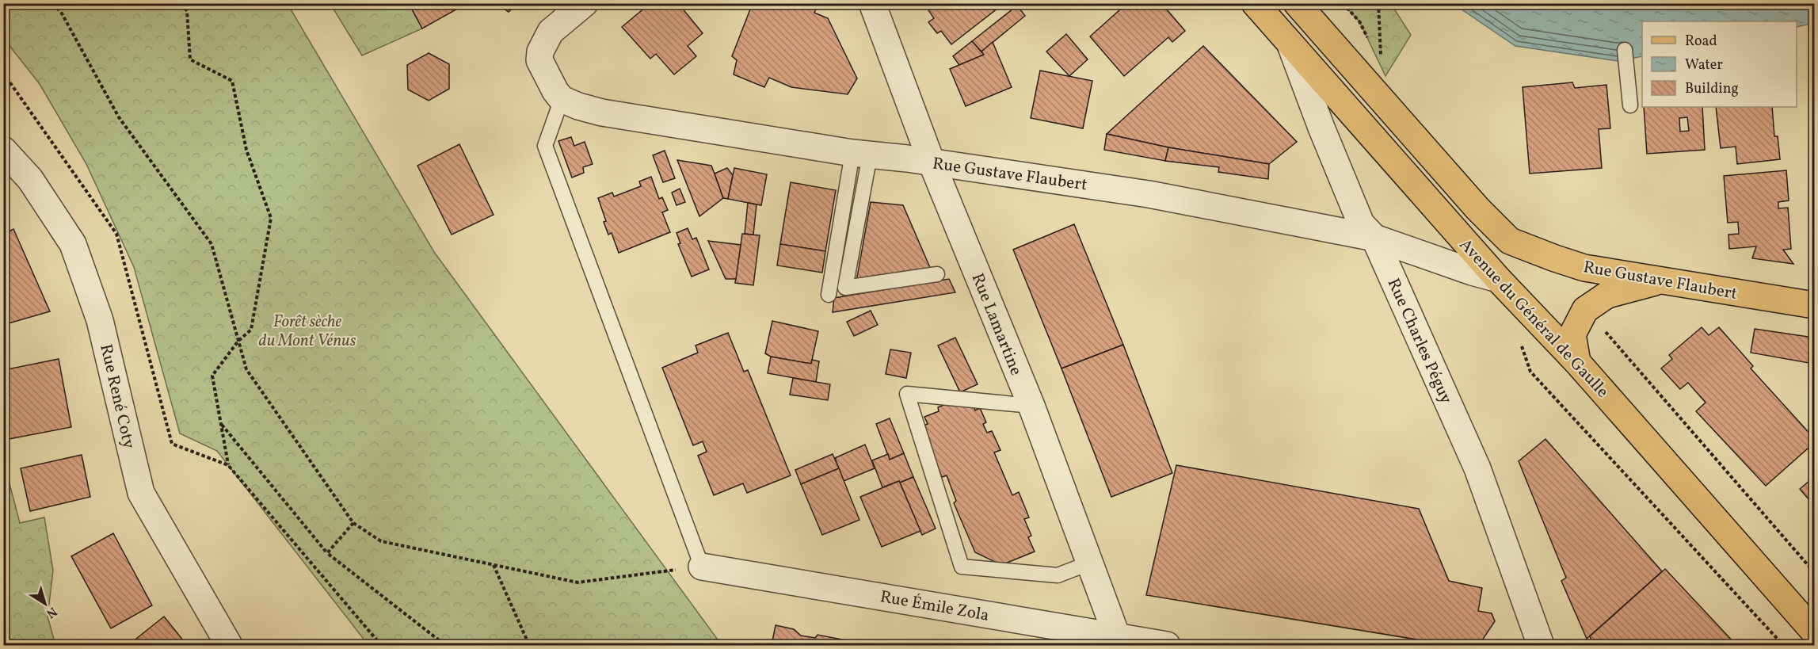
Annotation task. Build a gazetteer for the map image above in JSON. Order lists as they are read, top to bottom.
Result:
{
  "streets": {
    "main road": ["Rue Gustave Flaubert", "Avenue du Général de Gaulle"],
    "street": [
      "Rue Lamartine",
      "Rue Charles Péguy",
      "Rue René Coty",
      "Rue Émile Zola"
    ]
  },
  "crossings": [
    ["Rue Gustave Flaubert", "Avenue du Général de Gaulle"],
    ["Rue Gustave Flaubert", "Rue Lamartine"],
    ["Rue Gustave Flaubert", "Rue Charles Péguy"],
    ["Avenue du Général de Gaulle", "Rue Charles Péguy"],
    ["Rue Lamartine", "Rue Émile Zola"]
  ],
  "parks": ["Forêt sèche du Mont Vénus"],
  "legend": ["Road", "Water", "Building"],
  "north": "bottom right"
}
